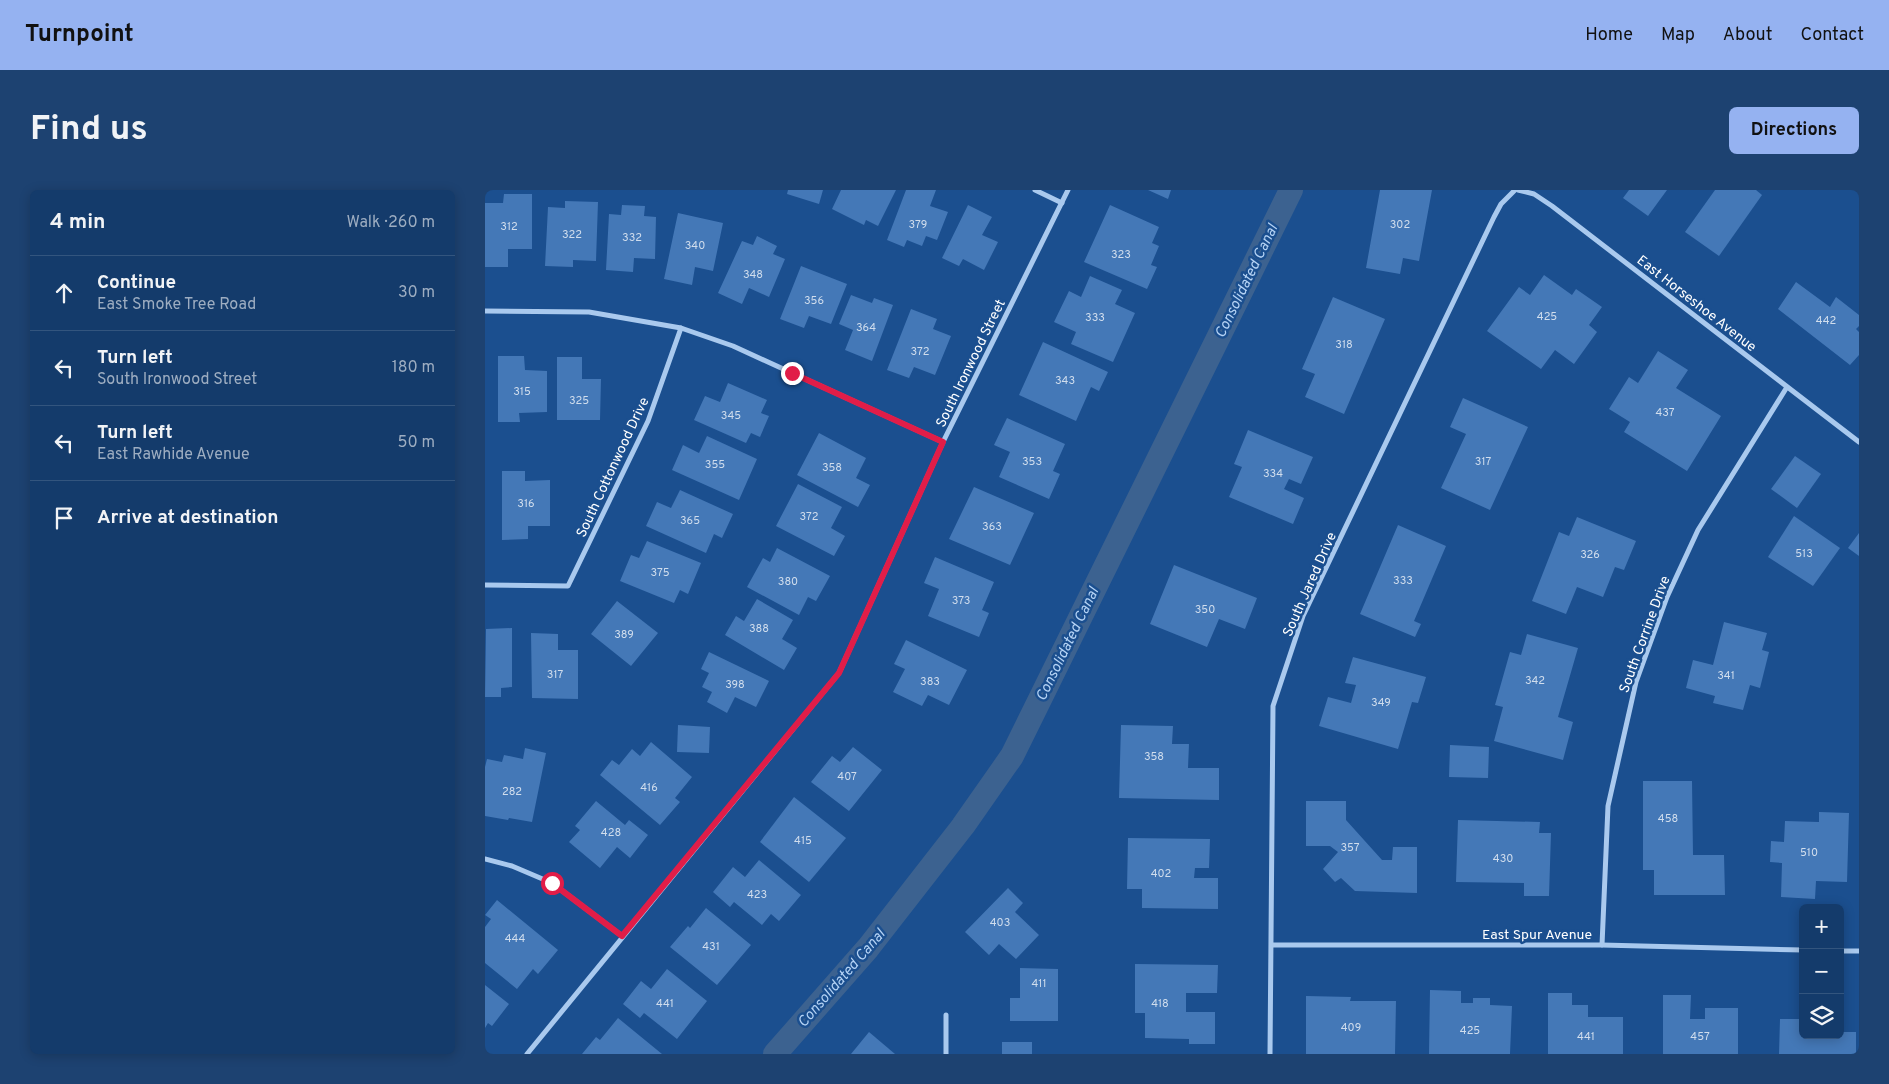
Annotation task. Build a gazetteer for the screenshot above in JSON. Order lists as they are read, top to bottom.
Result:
{
  "streets": {
    "street": [
      "East Horseshoe Avenue",
      "South Ironwood Street",
      "South Cottonwood Drive",
      "South Jared Drive",
      "South Corrine Drive",
      "East Spur Avenue"
    ]
  },
  "crossings": [
    ["East Horseshoe Avenue", "South Jared Drive"],
    ["East Horseshoe Avenue", "South Corrine Drive"],
    ["South Jared Drive", "East Spur Avenue"],
    ["South Corrine Drive", "East Spur Avenue"]
  ],
  "water": ["Consolidated Canal"],
  "house_numbers": [
    "379",
    "302",
    "312",
    "322",
    "332",
    "340",
    "323",
    "348",
    "356",
    "425",
    "333",
    "442",
    "364",
    "318",
    "372",
    "343",
    "315",
    "325",
    "437",
    "345",
    "353",
    "317",
    "355",
    "358",
    "334",
    "316",
    "372",
    "365",
    "363",
    "513",
    "326",
    "375",
    "333",
    "380",
    "373",
    "350",
    "388",
    "389",
    "317",
    "341",
    "342",
    "383",
    "398",
    "349",
    "358",
    "407",
    "416",
    "282",
    "458",
    "428",
    "415",
    "357",
    "510",
    "430",
    "402",
    "423",
    "403",
    "444",
    "431",
    "411",
    "441",
    "418",
    "409",
    "425",
    "441",
    "457"
  ],
  "page": {
    "header": "Turnpoint",
    "nav": [
      "Home",
      "Map",
      "About",
      "Contact"
    ],
    "buttons": "Directions",
    "title": "Find us",
    "heading": ["4 min", "Walk · 260 m"],
    "list": [
      ["Continue", "East Smoke Tree Road", "30 m"],
      ["Turn left", "South Ironwood Street", "180 m"],
      ["Turn left", "East Rawhide Avenue", "50 m"],
      "Arrive at destination"
    ],
    "map_buttons": ["+", "−"]
  }
}
